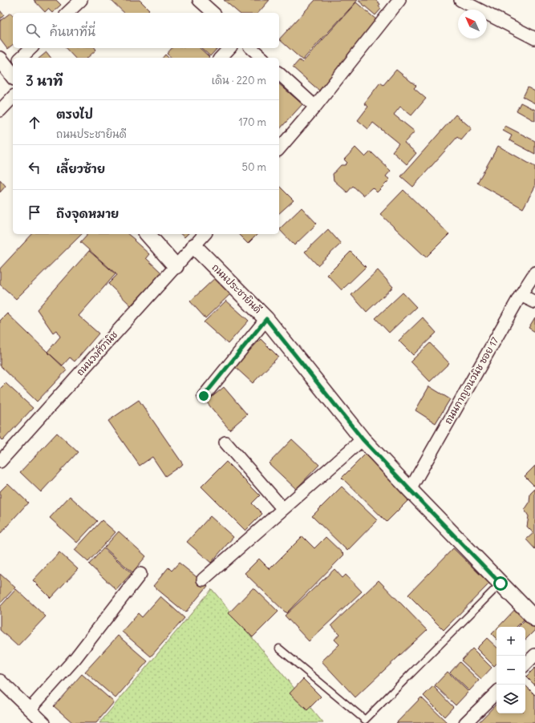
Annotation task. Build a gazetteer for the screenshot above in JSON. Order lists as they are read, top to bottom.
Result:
{
  "streets": {
    "street": ["ถนนประชายินดี", "ถนนวงศ์วานิช", "ถนนกาญจนวนิช ซอย 17"]
  },
  "crossings": [
    ["ถนนประชายินดี", "ถนนวงศ์วานิช"],
    ["ถนนประชายินดี", "ถนนกาญจนวนิช ซอย 17"]
  ],
  "north": "top left",
  "page": {
    "search": "ค้นหาที่นี่",
    "heading": ["3 นาที", "เดิน · 220 m"],
    "list": [
      ["ตรงไป", "ถนนประชายินดี", "170 m"],
      ["เลี้ยวซ้าย", "50 m"],
      "ถึงจุดหมาย"
    ],
    "map_buttons": ["+", "−"]
  }
}
